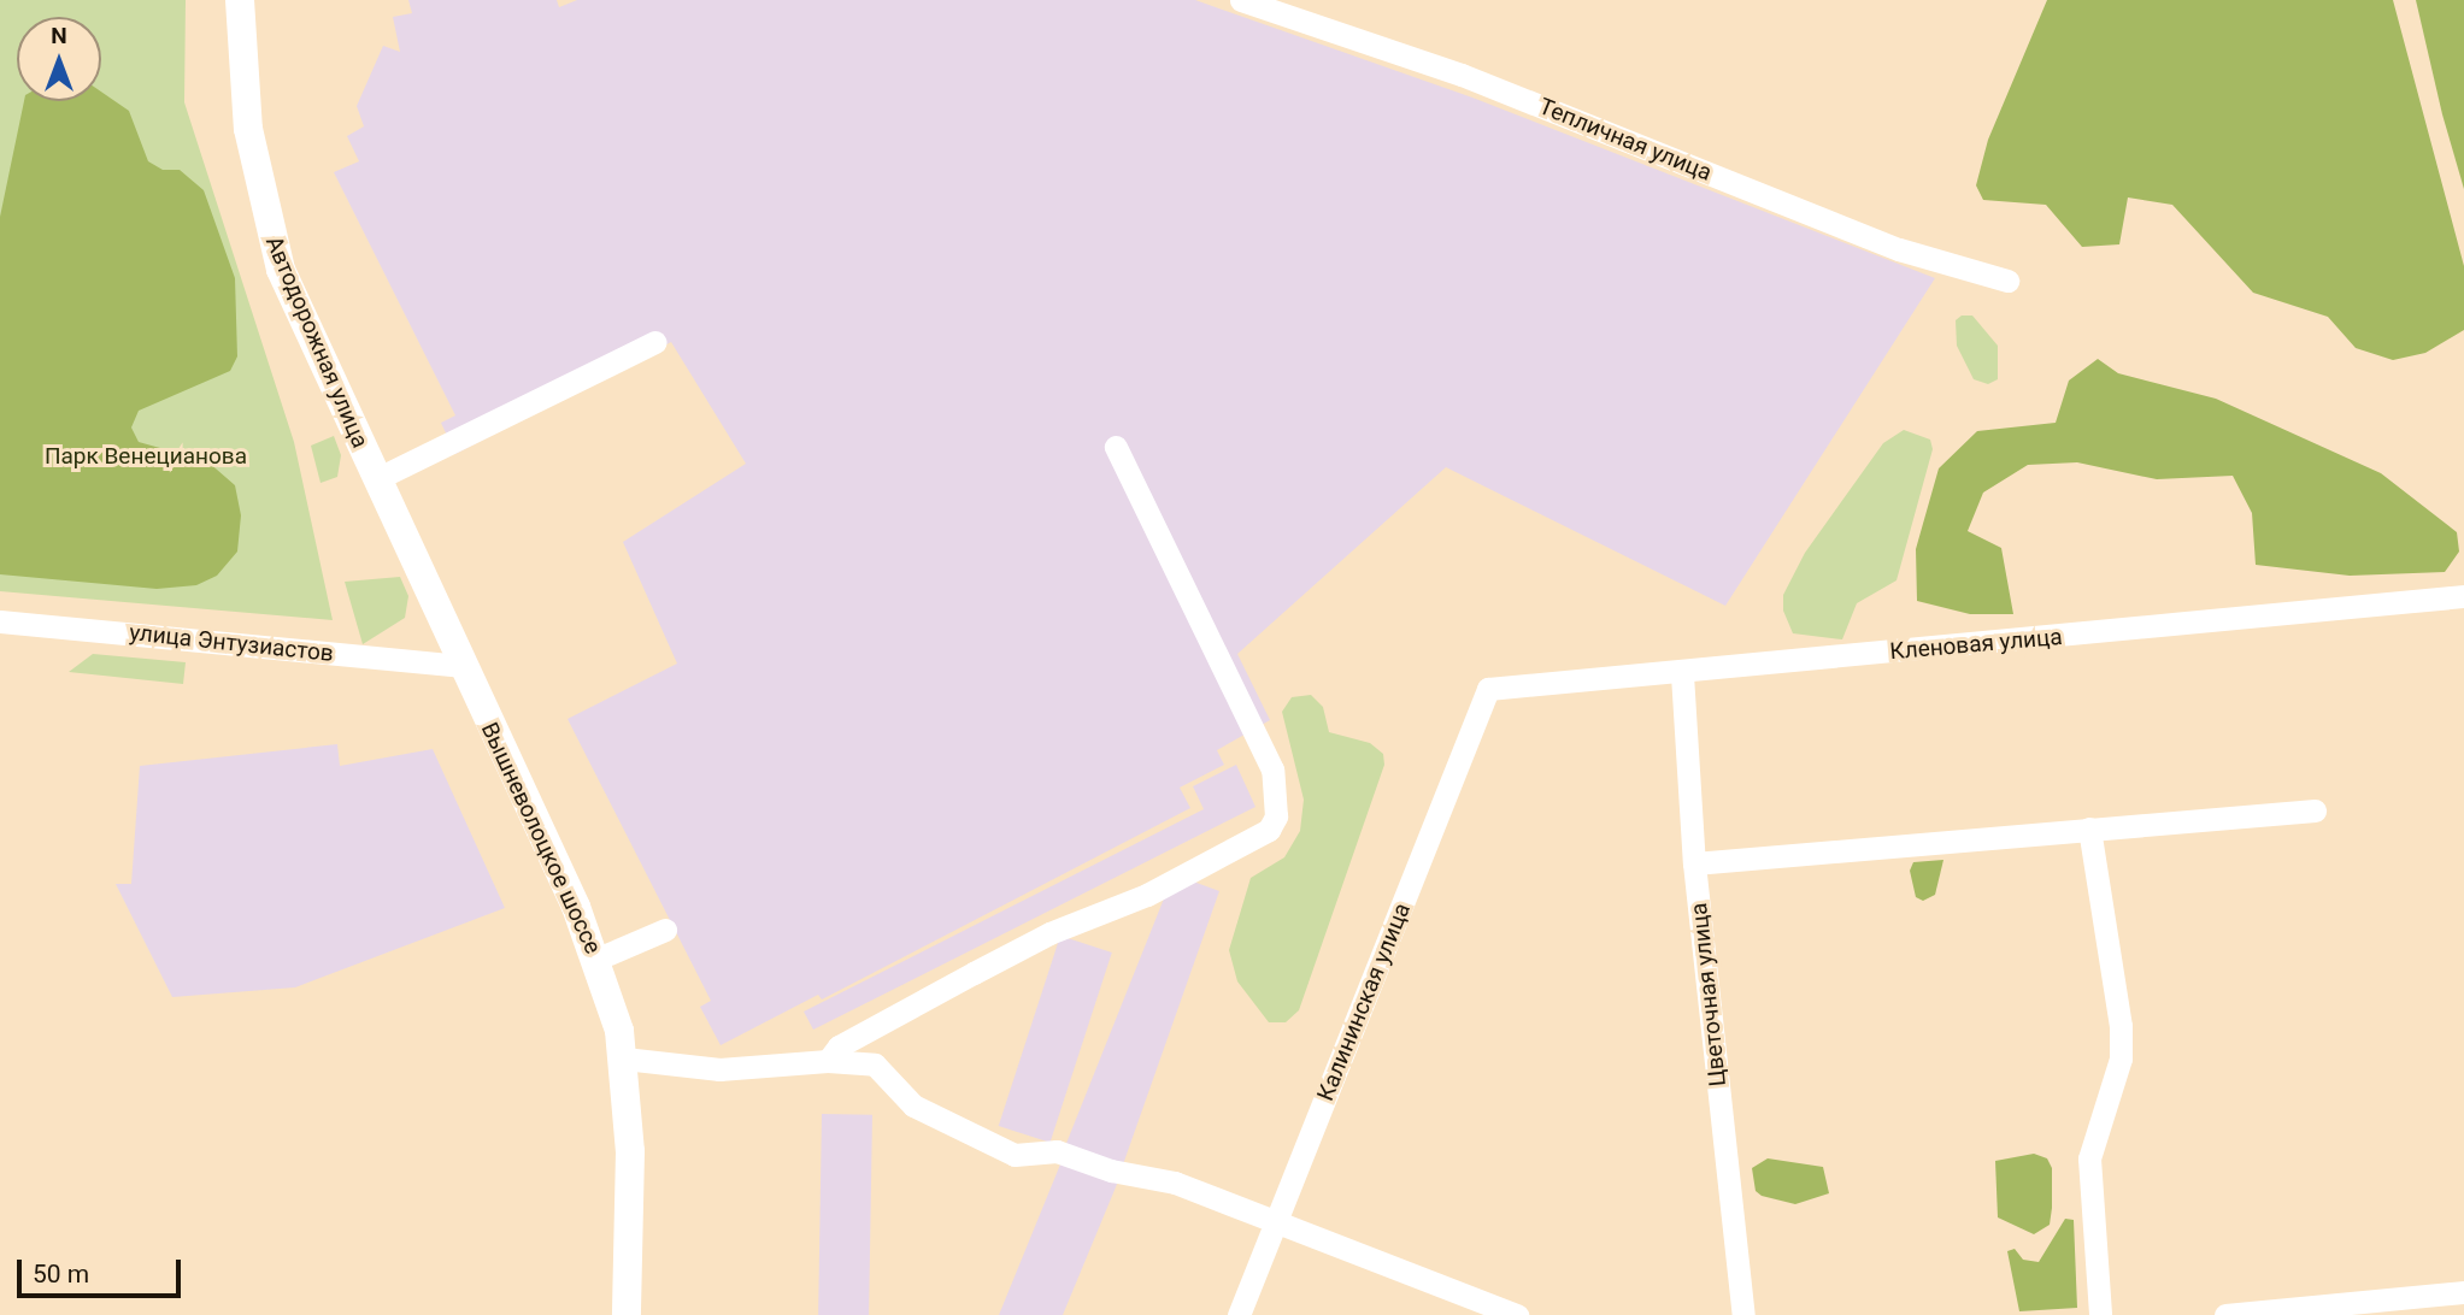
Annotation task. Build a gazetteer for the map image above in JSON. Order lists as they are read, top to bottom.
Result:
{
  "streets": {
    "main road": ["Автодорожная улица", "Вышневолоцкое шоссе"],
    "street": [
      "Тепличная улица",
      "улица Энтузиастов",
      "Кленовая улица",
      "Цветочная улица",
      "Калининская улица"
    ]
  },
  "crossings": [
    ["Автодорожная улица", "улица Энтузиастов"],
    ["Автодорожная улица", "Вышневолоцкое шоссе"],
    ["улица Энтузиастов", "Вышневолоцкое шоссе"],
    ["Кленовая улица", "Цветочная улица"],
    ["Кленовая улица", "Калининская улица"]
  ],
  "parks": ["Парк Венецианова"],
  "scale_bar": "50 m",
  "north": "top"
}
